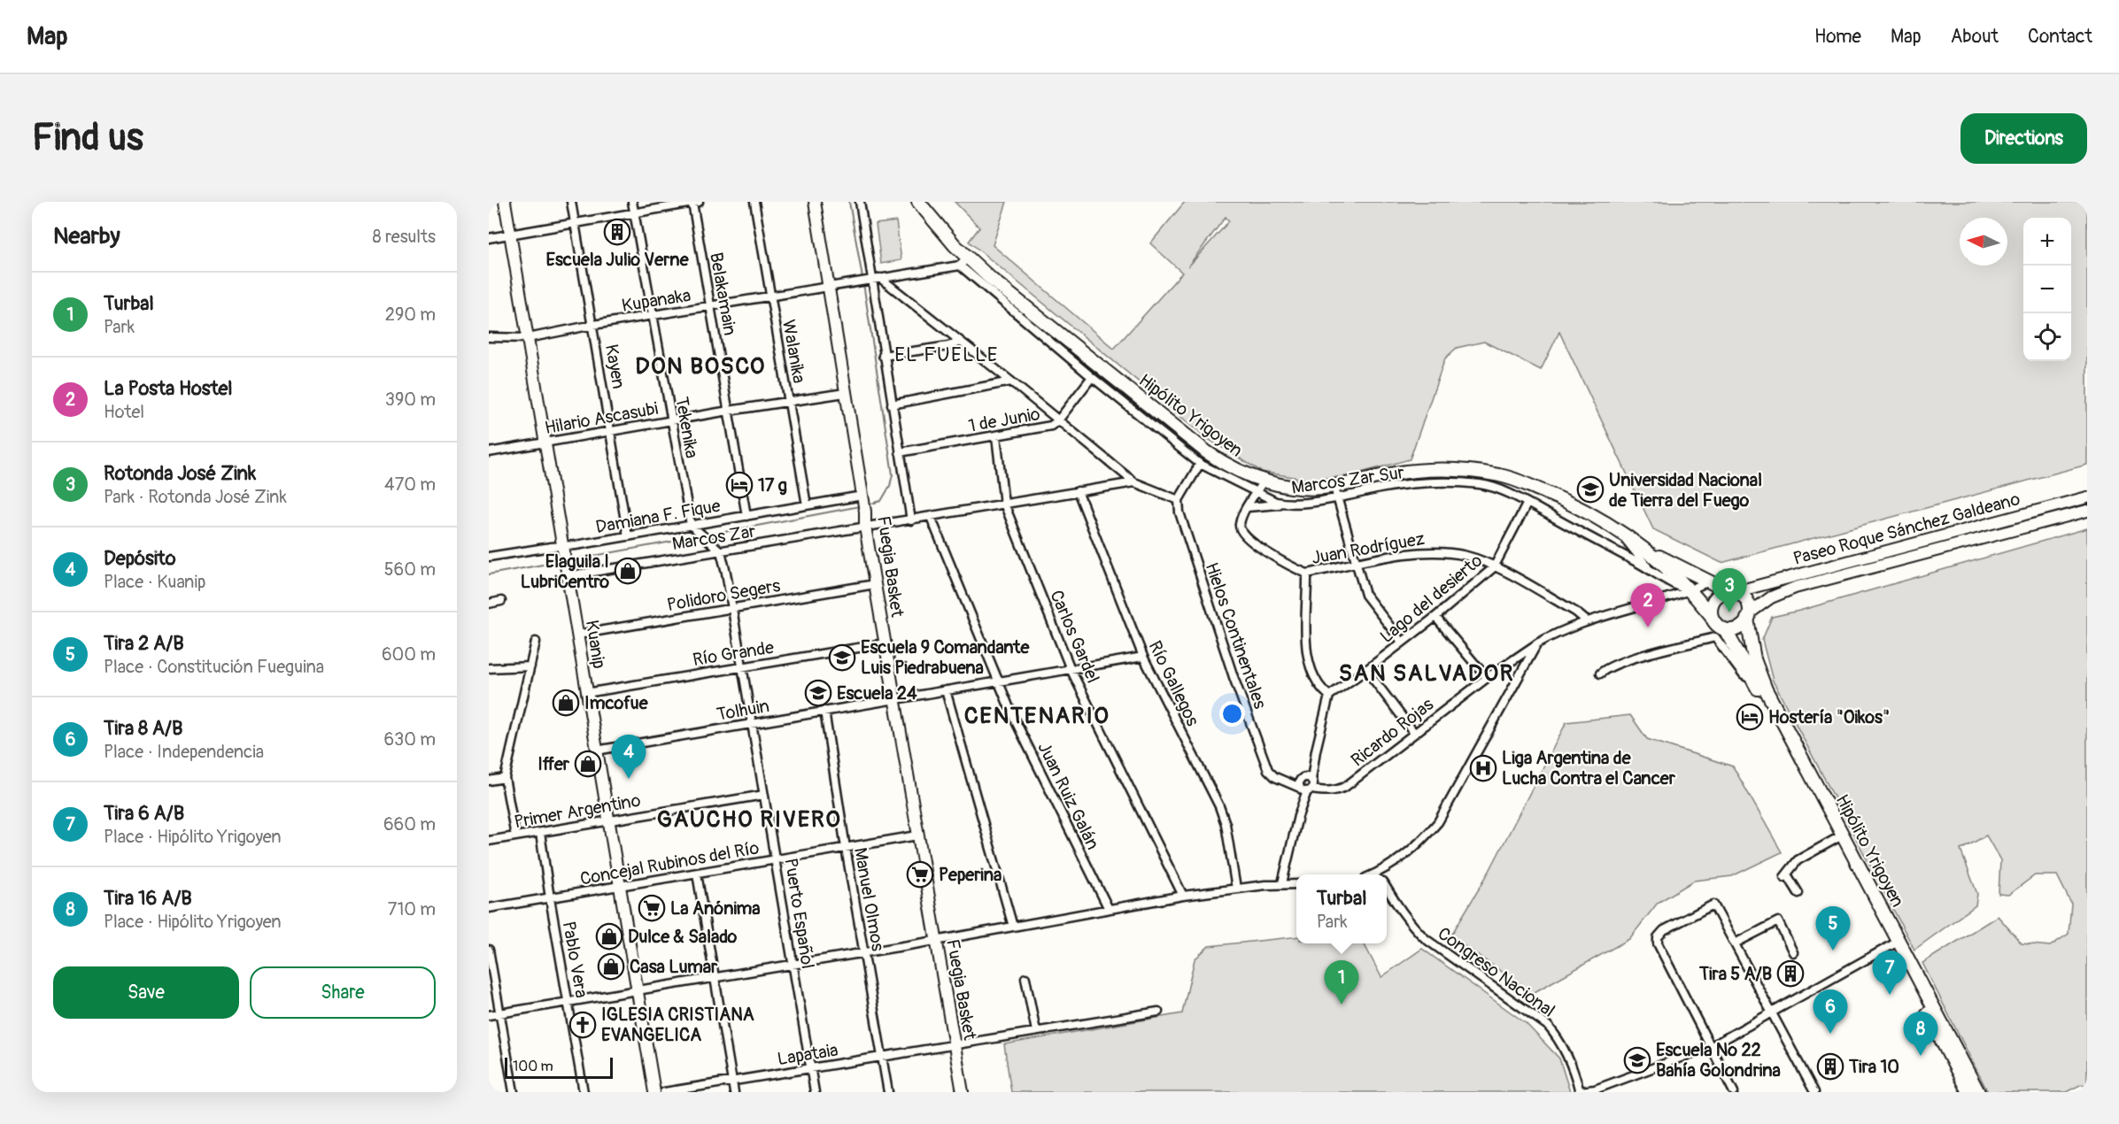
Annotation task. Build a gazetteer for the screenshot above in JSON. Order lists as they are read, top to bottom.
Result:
{
  "streets": {
    "main road": [
      "Hipólito Yrigoyen",
      "Paseo Roque Sánchez Galdeano",
      "Fuegia Basket",
      "Kuanip"
    ],
    "street": [
      "Belakamain",
      "Kupanaka",
      "Walanika",
      "Kayen",
      "Hilario Ascasubi",
      "1 de Junio",
      "Tekenika",
      "Marcos Zar Sur",
      "Damiana F. Fique",
      "Marcos Zar",
      "Juan Rodríguez",
      "Polidoro Segers",
      "Lago del desierto",
      "Hielos Continentales",
      "Carlos Gardel",
      "Río Grande",
      "Río Gallegos",
      "Tolhuin",
      "Ricardo Rojas",
      "Juan Ruiz Galán",
      "Primer Argentino",
      "Concejal Rubinos del Río",
      "Manuel Olmos",
      "Puerto Español",
      "Pablo Vera",
      "Congreso Nacional",
      "Lapataia"
    ]
  },
  "crossings": [
    ["Belakamain", "Kupanaka"],
    ["Belakamain", "Hilario Ascasubi"],
    ["Belakamain", "Damiana F. Fique"],
    ["Kupanaka", "Walanika"],
    ["Kupanaka", "Kayen"],
    ["Kupanaka", "Hipólito Yrigoyen"],
    ["Kupanaka", "Tekenika"],
    ["Kupanaka", "Marcos Zar Sur"],
    ["Kupanaka", "Fuegia Basket"],
    ["Kupanaka", "Kuanip"],
    ["Walanika", "Hilario Ascasubi"],
    ["Walanika", "Damiana F. Fique"],
    ["Kayen", "Hilario Ascasubi"],
    ["Kayen", "Damiana F. Fique"],
    ["Hipólito Yrigoyen", "Marcos Zar Sur"],
    ["Hipólito Yrigoyen", "Paseo Roque Sánchez Galdeano"],
    ["Hipólito Yrigoyen", "Juan Rodríguez"],
    ["Hipólito Yrigoyen", "Ricardo Rojas"],
    ["Hilario Ascasubi", "Tekenika"],
    ["Hilario Ascasubi", "Fuegia Basket"],
    ["Hilario Ascasubi", "Kuanip"],
    ["1 de Junio", "Marcos Zar Sur"],
    ["1 de Junio", "Carlos Gardel"],
    ["Tekenika", "Damiana F. Fique"],
    ["Marcos Zar Sur", "Juan Rodríguez"],
    ["Marcos Zar Sur", "Lago del desierto"],
    ["Marcos Zar Sur", "Ricardo Rojas"],
    ["Damiana F. Fique", "Fuegia Basket"],
    ["Damiana F. Fique", "Kuanip"],
    ["Marcos Zar", "Fuegia Basket"],
    ["Marcos Zar", "Kuanip"],
    ["Marcos Zar", "Puerto Español"],
    ["Juan Rodríguez", "Lago del desierto"],
    ["Juan Rodríguez", "Ricardo Rojas"],
    ["Fuegia Basket", "Polidoro Segers"],
    ["Fuegia Basket", "Río Grande"],
    ["Fuegia Basket", "Tolhuin"],
    ["Fuegia Basket", "Concejal Rubinos del Río"],
    ["Fuegia Basket", "Lapataia"],
    ["Polidoro Segers", "Kuanip"],
    ["Polidoro Segers", "Puerto Español"],
    ["Carlos Gardel", "Tolhuin"],
    ["Kuanip", "Río Grande"],
    ["Kuanip", "Tolhuin"],
    ["Kuanip", "Primer Argentino"],
    ["Kuanip", "Concejal Rubinos del Río"],
    ["Río Grande", "Puerto Español"],
    ["Río Gallegos", "Tolhuin"],
    ["Tolhuin", "Juan Ruiz Galán"],
    ["Tolhuin", "Manuel Olmos"],
    ["Tolhuin", "Puerto Español"],
    ["Primer Argentino", "Puerto Español"],
    ["Primer Argentino", "Pablo Vera"],
    ["Concejal Rubinos del Río", "Manuel Olmos"],
    ["Concejal Rubinos del Río", "Puerto Español"],
    ["Concejal Rubinos del Río", "Pablo Vera"],
    ["Manuel Olmos", "Lapataia"],
    ["Puerto Español", "Lapataia"]
  ],
  "districts": [
    "EL FUELLE",
    "DON BOSCO",
    "SAN SALVADOR",
    "CENTENARIO",
    "GAUCHO RIVERO"
  ],
  "places": {
    "building": ["Escuela Julio Verne", "Tira 5 A/B", "Tira 10"],
    "hotel": ["17 g", "Hostería \"Oikos\""],
    "school or university": [
      "Universidad Nacional de Tierra del Fuego",
      "Escuela 9 Comandante Luis Piedrabuena",
      "Escuela 24",
      "Escuela Nº 22 Bahía Golondrina"
    ],
    "shop": [
      "Elaguila I LubriCentro",
      "Imcofue",
      "Iffer",
      "Dulce & Salado",
      "Casa Lumar"
    ],
    "hospital": ["Liga Argentina de Lucha Contra el Cancer"],
    "supermarket": ["Peperina", "La Anónima"],
    "church": ["IGLESIA CRISTIANA EVANGELICA"]
  },
  "scale_bar": "100 m",
  "north": "left",
  "page": {
    "header": "Map",
    "nav": [
      "Home",
      "Map",
      "About",
      "Contact"
    ],
    "buttons": [
      "Directions",
      ["Save", "Share"]
    ],
    "title": "Find us",
    "heading": ["Nearby", "8 results"],
    "map_buttons": ["+", "−"],
    "list": [
      {
        "mark": "1",
        "name": "Turbal",
        "note": "Park",
        "value": "290 m"
      },
      {
        "mark": "2",
        "name": "La Posta Hostel",
        "note": "Hotel",
        "value": "390 m"
      },
      {
        "mark": "3",
        "name": "Rotonda José Zink",
        "note": "Park · Rotonda José Zink",
        "value": "470 m"
      },
      {
        "mark": "4",
        "name": "Depósito",
        "note": "Place · Kuanip",
        "value": "560 m"
      },
      {
        "mark": "5",
        "name": "Tira 2 A/B",
        "note": "Place · Constitución Fueguina",
        "value": "600 m"
      },
      {
        "mark": "6",
        "name": "Tira 8 A/B",
        "note": "Place · Independencia",
        "value": "630 m"
      },
      {
        "mark": "7",
        "name": "Tira 6 A/B",
        "note": "Place · Hipólito Yrigoyen",
        "value": "660 m"
      },
      {
        "mark": "8",
        "name": "Tira 16 A/B",
        "note": "Place · Hipólito Yrigoyen",
        "value": "710 m"
      }
    ],
    "pins": [
      "3",
      "2",
      "4",
      "5",
      "7",
      "1",
      "6",
      "8"
    ],
    "popup": ["Turbal", "Park"],
    "scale": "100 m"
  }
}
